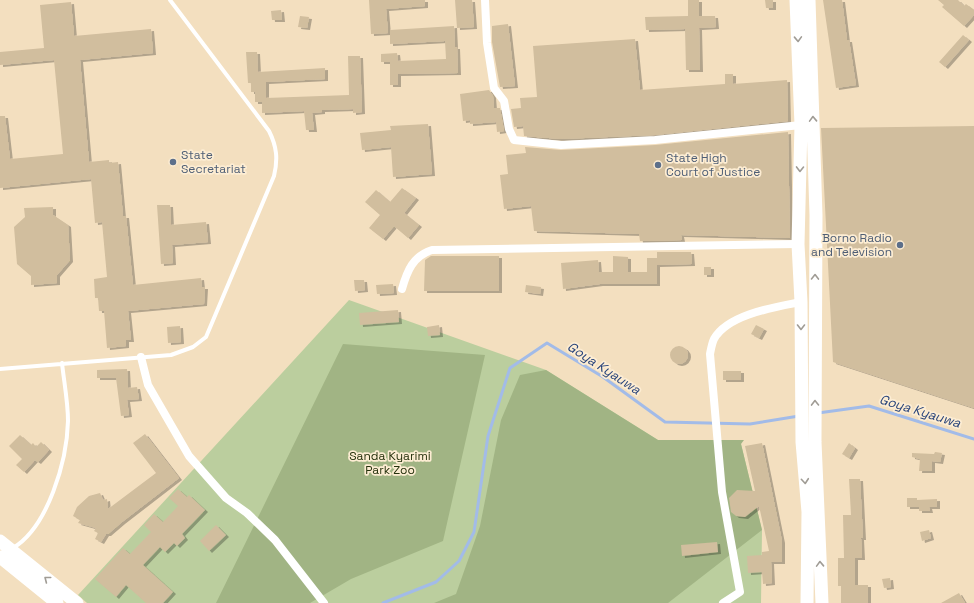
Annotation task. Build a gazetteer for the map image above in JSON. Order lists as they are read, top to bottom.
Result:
{
  "water": ["Goya Kyauwa"],
  "parks": ["Sanda Kyarimi Park Zoo"],
  "places": ["State Secretariat", "State High Court of Justice", "Borno Radio and Television"]
}
